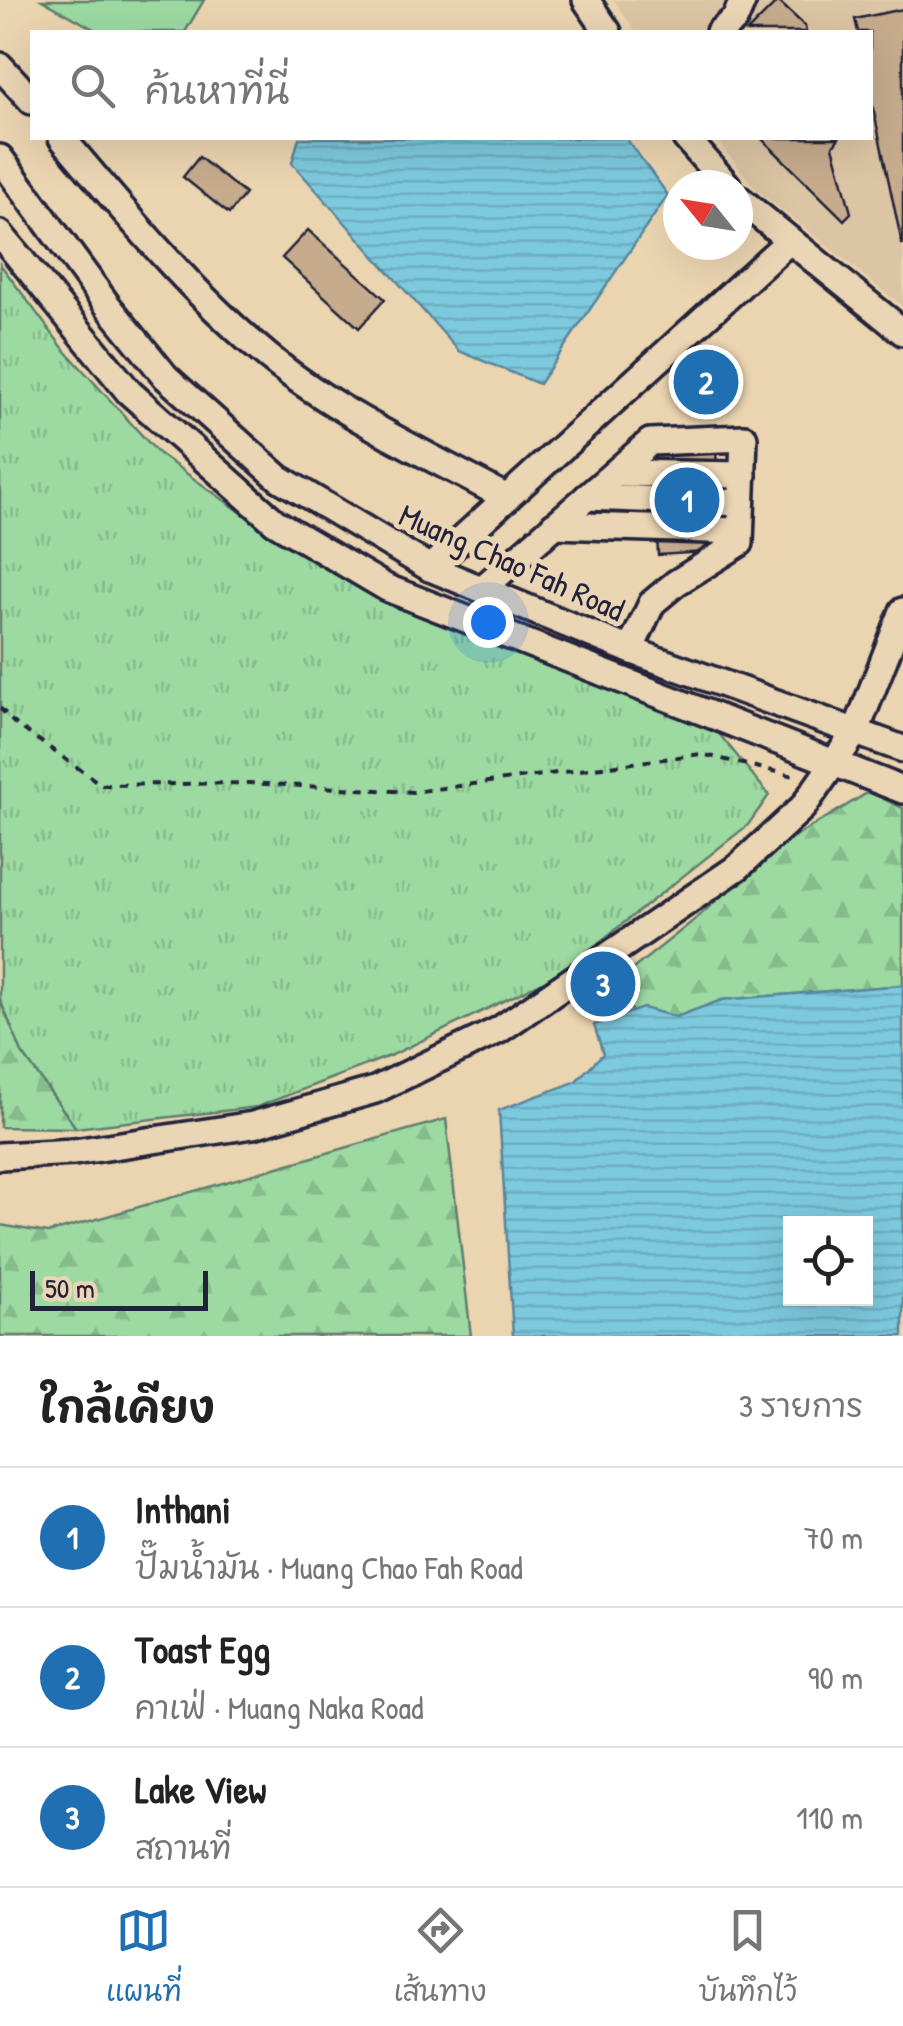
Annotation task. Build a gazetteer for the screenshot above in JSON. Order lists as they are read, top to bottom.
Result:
{
  "streets": {
    "street": ["Muang Chao Fah Road"]
  },
  "scale_bar": "50 m",
  "north": "top left",
  "page": {
    "search": "ค้นหาที่นี่",
    "pins": ["2", "1", "3"],
    "scale": "50 m",
    "heading": ["ใกล้เคียง", "3 รายการ"],
    "list": [
      {
        "mark": "1",
        "name": "Inthani",
        "note": "ปั๊มน้ำมัน · Muang Chao Fah Road",
        "value": "70 m"
      },
      {
        "mark": "2",
        "name": "Toast Egg",
        "note": "คาเฟ่ · Muang Naka Road",
        "value": "90 m"
      },
      {
        "mark": "3",
        "name": "Lake View",
        "note": "สถานที่",
        "value": "110 m"
      }
    ],
    "nav": ["แผนที่", "เส้นทาง", "บันทึกไว้"]
  }
}
